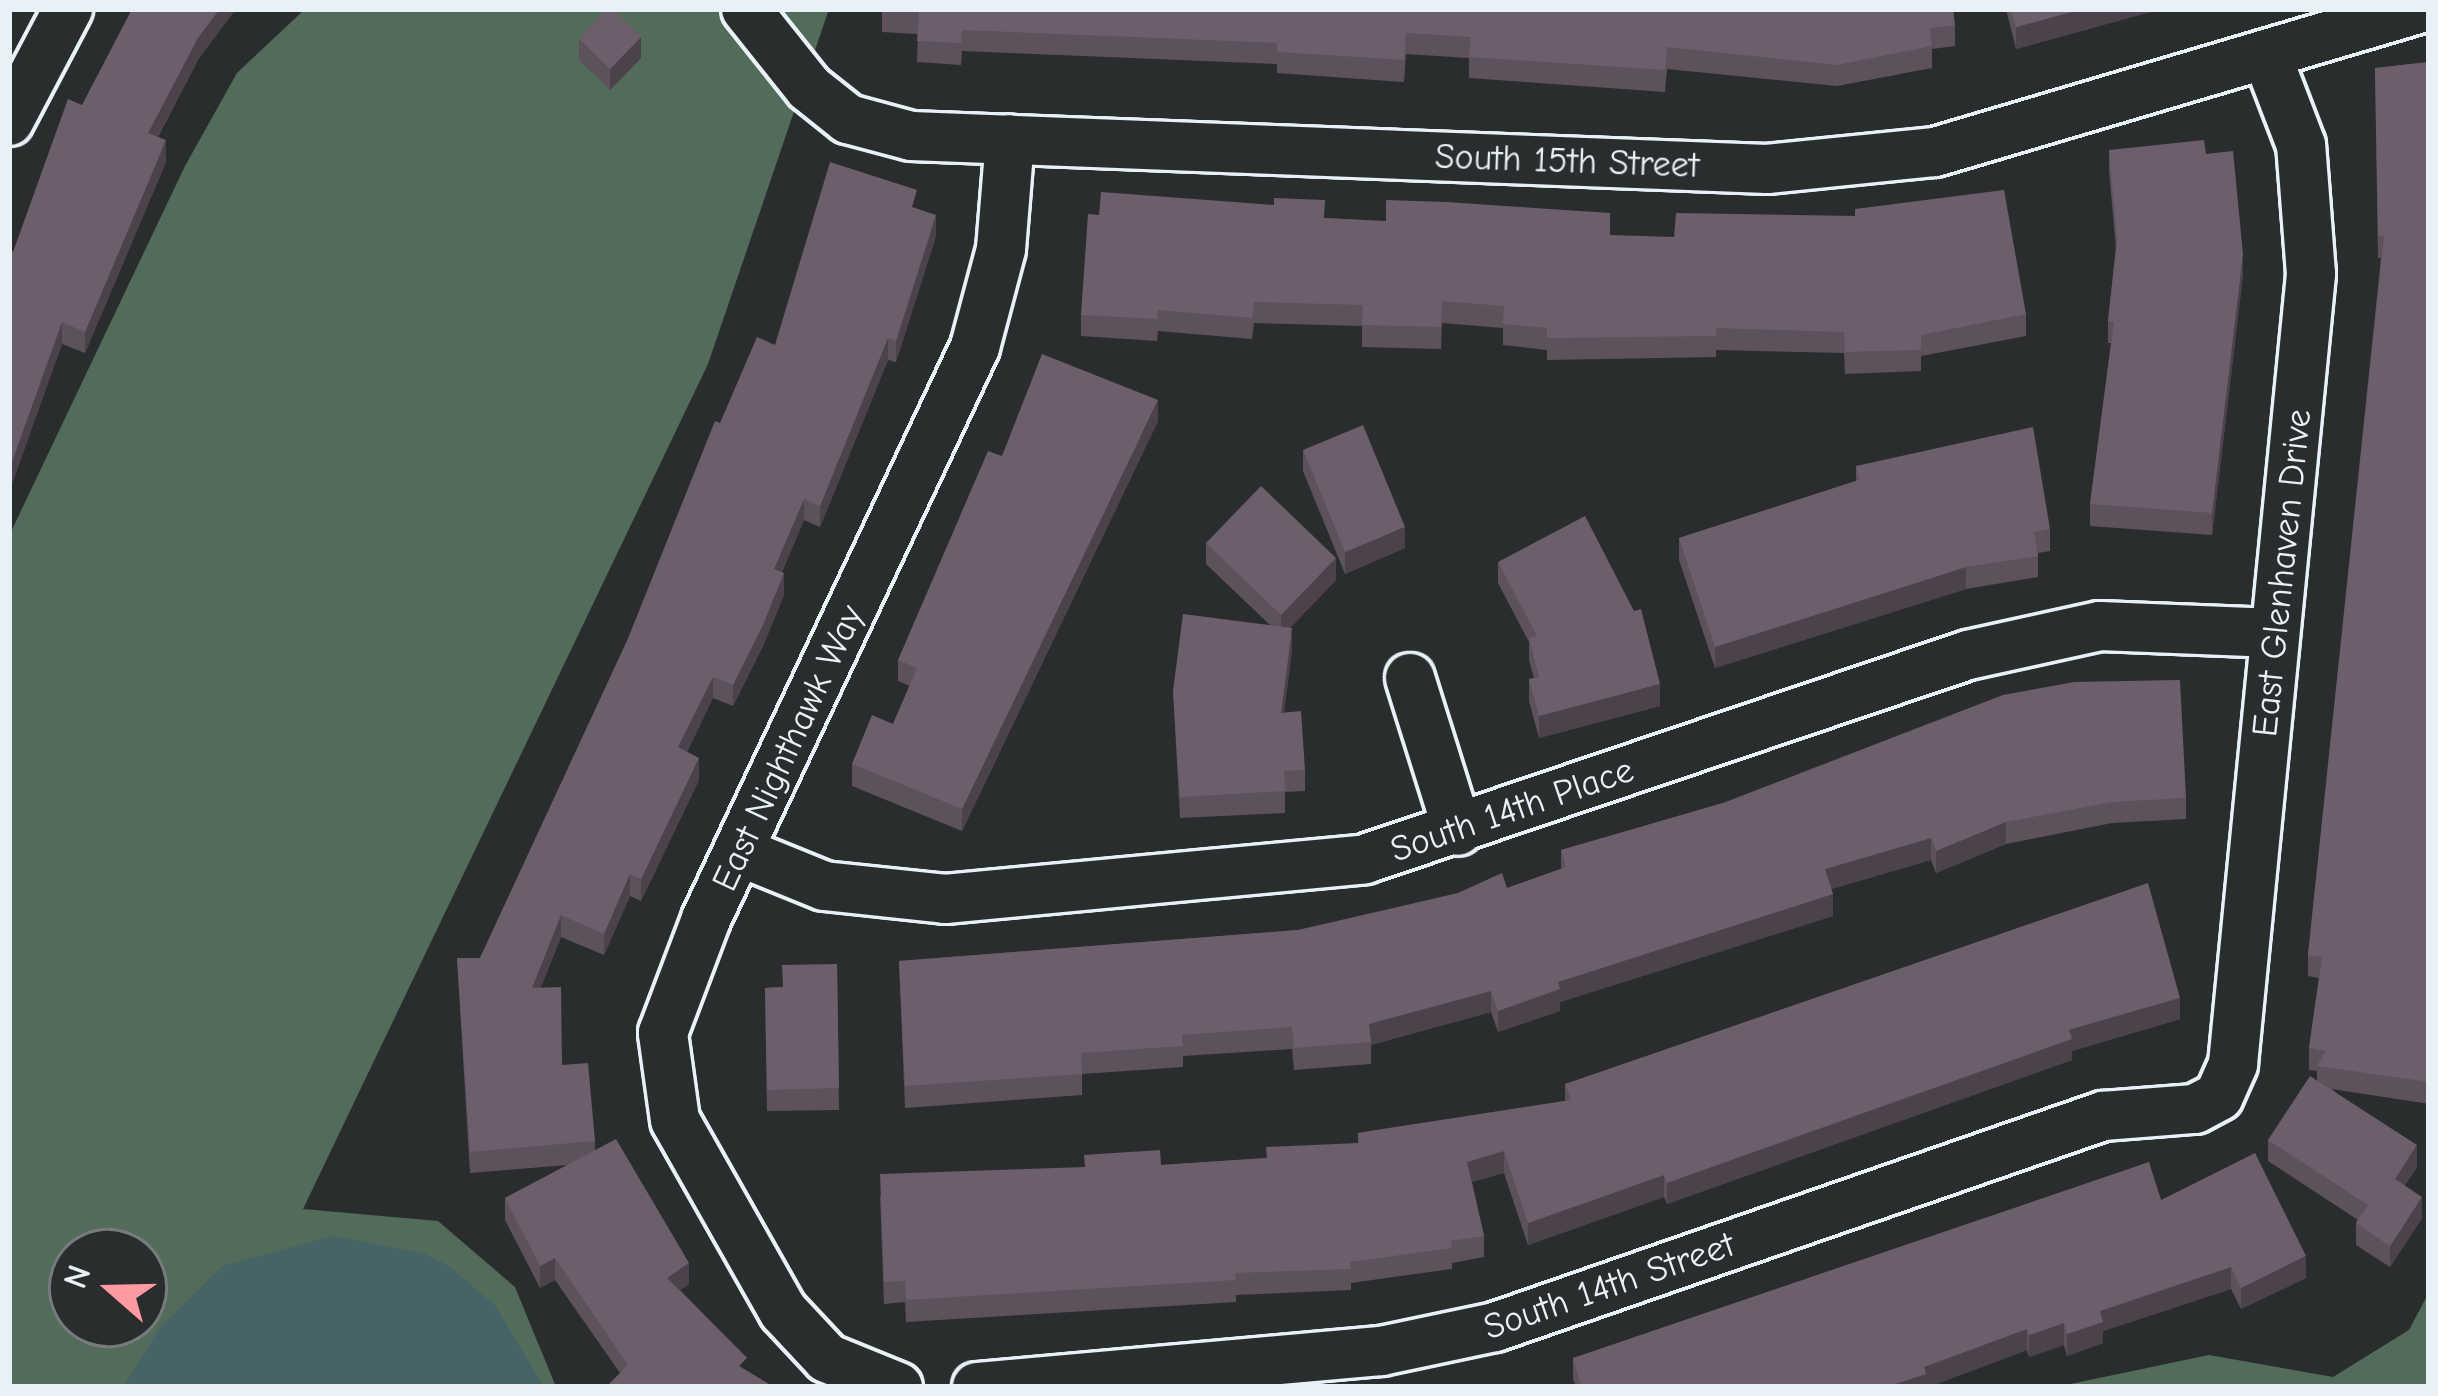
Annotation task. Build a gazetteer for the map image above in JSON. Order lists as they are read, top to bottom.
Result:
{
  "streets": {
    "street": [
      "South 15th Street",
      "East Glenhaven Drive",
      "East Nighthawk Way",
      "South 14th Place",
      "South 14th Street"
    ]
  },
  "crossings": [
    ["South 15th Street", "East Glenhaven Drive"],
    ["South 15th Street", "East Nighthawk Way"],
    ["East Glenhaven Drive", "South 14th Place"],
    ["East Glenhaven Drive", "South 14th Street"],
    ["East Nighthawk Way", "South 14th Place"]
  ],
  "north": "left"
}
